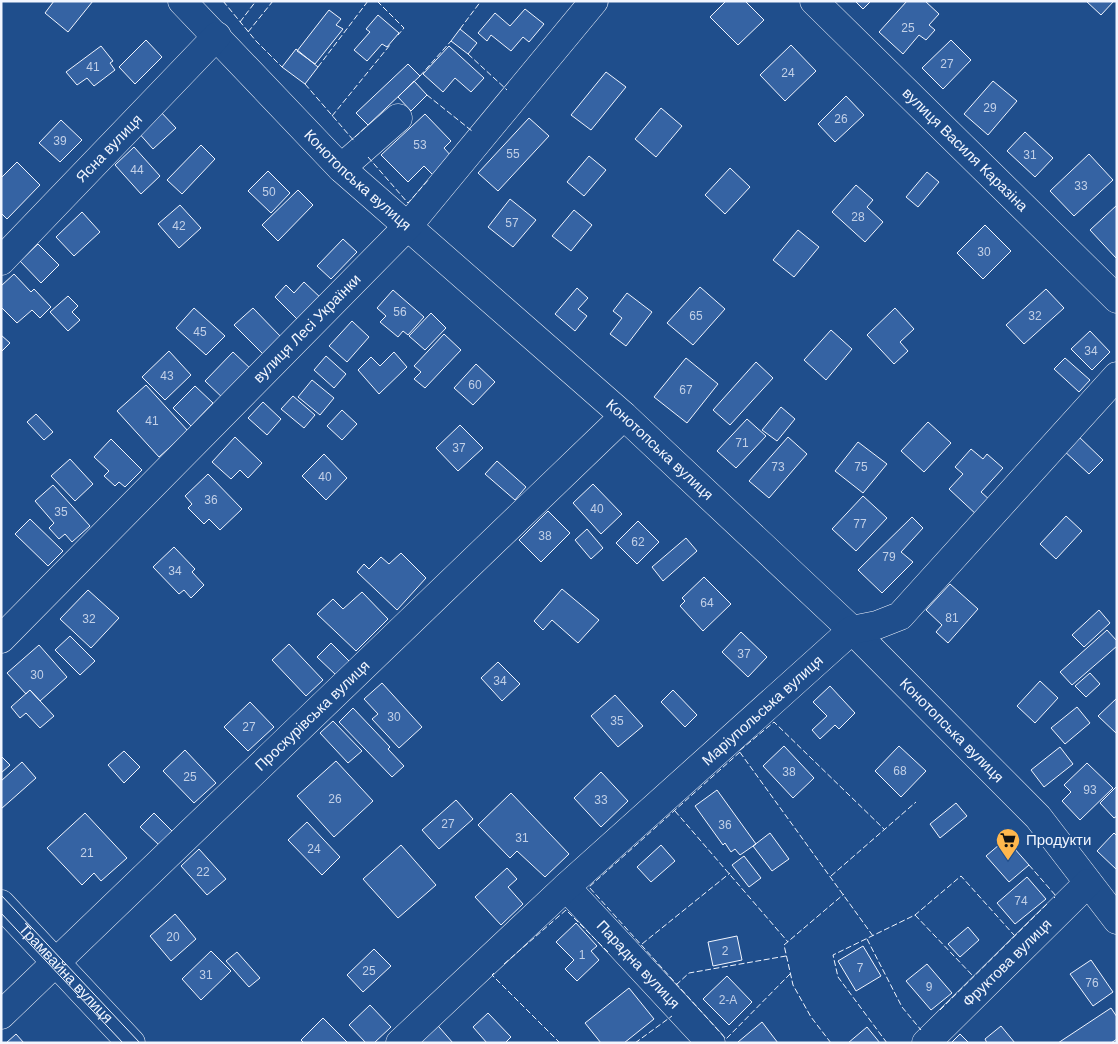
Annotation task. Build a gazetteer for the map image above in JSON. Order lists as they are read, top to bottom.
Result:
{
  "streets": {
    "street": [
      "Ясна вулиця",
      "вулиця Василя Каразіна",
      "Конотопська вулиця",
      "вулиця Лесі Українки",
      "Маріупольська вулиця",
      "Проскурівська вулиця",
      "Фруктова вулиця",
      "Парадна вулиця",
      "Трамвайна вулиця"
    ]
  },
  "crossings": [
    ["Ясна вулиця", "Конотопська вулиця"],
    ["Конотопська вулиця", "вулиця Лесі Українки"],
    ["Конотопська вулиця", "Маріупольська вулиця"],
    ["Конотопська вулиця", "Проскурівська вулиця"],
    ["Конотопська вулиця", "Фруктова вулиця"],
    ["Маріупольська вулиця", "Парадна вулиця"],
    ["Проскурівська вулиця", "Трамвайна вулиця"]
  ],
  "places": {
    "supermarket": ["Продукти"]
  },
  "house_numbers": [
    "25",
    "27",
    "41",
    "24",
    "29",
    "26",
    "39",
    "53",
    "55",
    "31",
    "44",
    "33",
    "50",
    "28",
    "57",
    "42",
    "30",
    "56",
    "65",
    "32",
    "45",
    "34",
    "43",
    "60",
    "67",
    "41",
    "71",
    "37",
    "73",
    "75",
    "40",
    "36",
    "40",
    "35",
    "77",
    "38",
    "62",
    "79",
    "34",
    "64",
    "81",
    "32",
    "37",
    "30",
    "34",
    "30",
    "35",
    "27",
    "68",
    "38",
    "25",
    "93",
    "26",
    "33",
    "27",
    "36",
    "31",
    "24",
    "21",
    "22",
    "74",
    "20",
    "2",
    "1",
    "7",
    "25",
    "31",
    "76",
    "9",
    "2-А"
  ]
}
